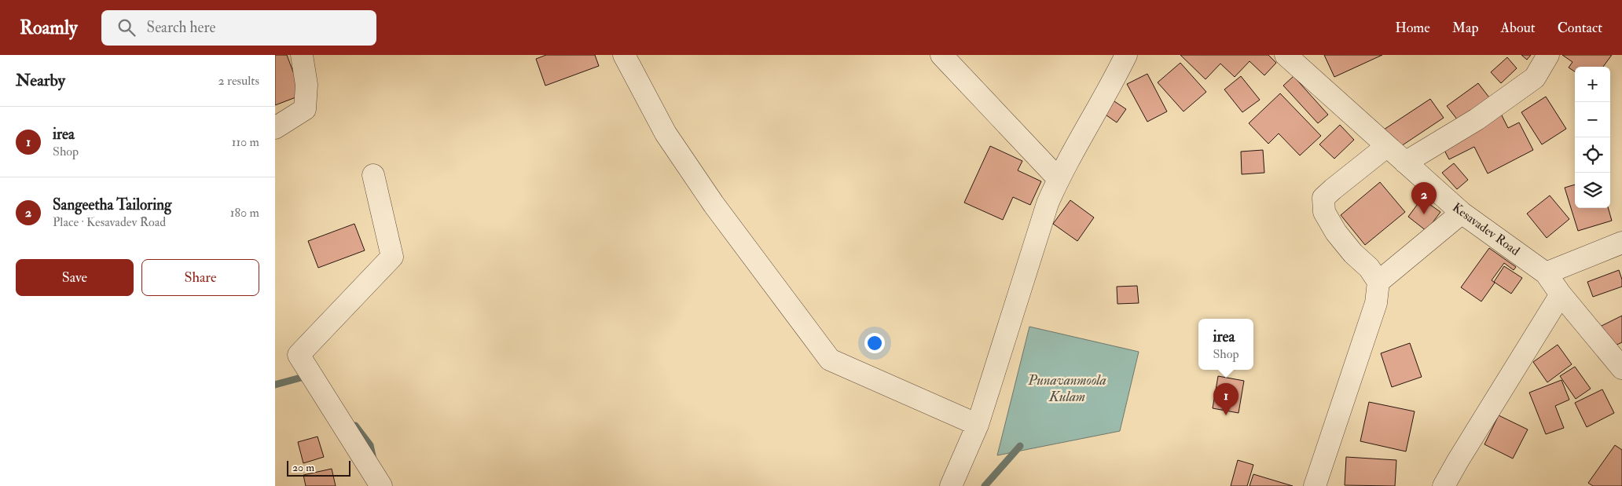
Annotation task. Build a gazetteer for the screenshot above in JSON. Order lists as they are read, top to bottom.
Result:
{
  "streets": {
    "street": ["Kesavadev Road"]
  },
  "water": ["Punavanmoola Kulam"],
  "scale_bar": "20 m",
  "page": {
    "header": "Roamly",
    "search": "Search here",
    "nav": [
      "Home",
      "Map",
      "About",
      "Contact"
    ],
    "heading": ["Nearby", "2 results"],
    "map_buttons": ["+", "−"],
    "list": [
      {
        "mark": "1",
        "name": "irea",
        "note": "Shop",
        "value": "110 m"
      },
      {
        "mark": "2",
        "name": "Sangeetha Tailoring",
        "note": "Place · Kesavadev Road",
        "value": "180 m"
      }
    ],
    "pins": ["2", "1"],
    "buttons": ["Save", "Share"],
    "popup": ["irea", "Shop"],
    "scale": "20 m"
  }
}
